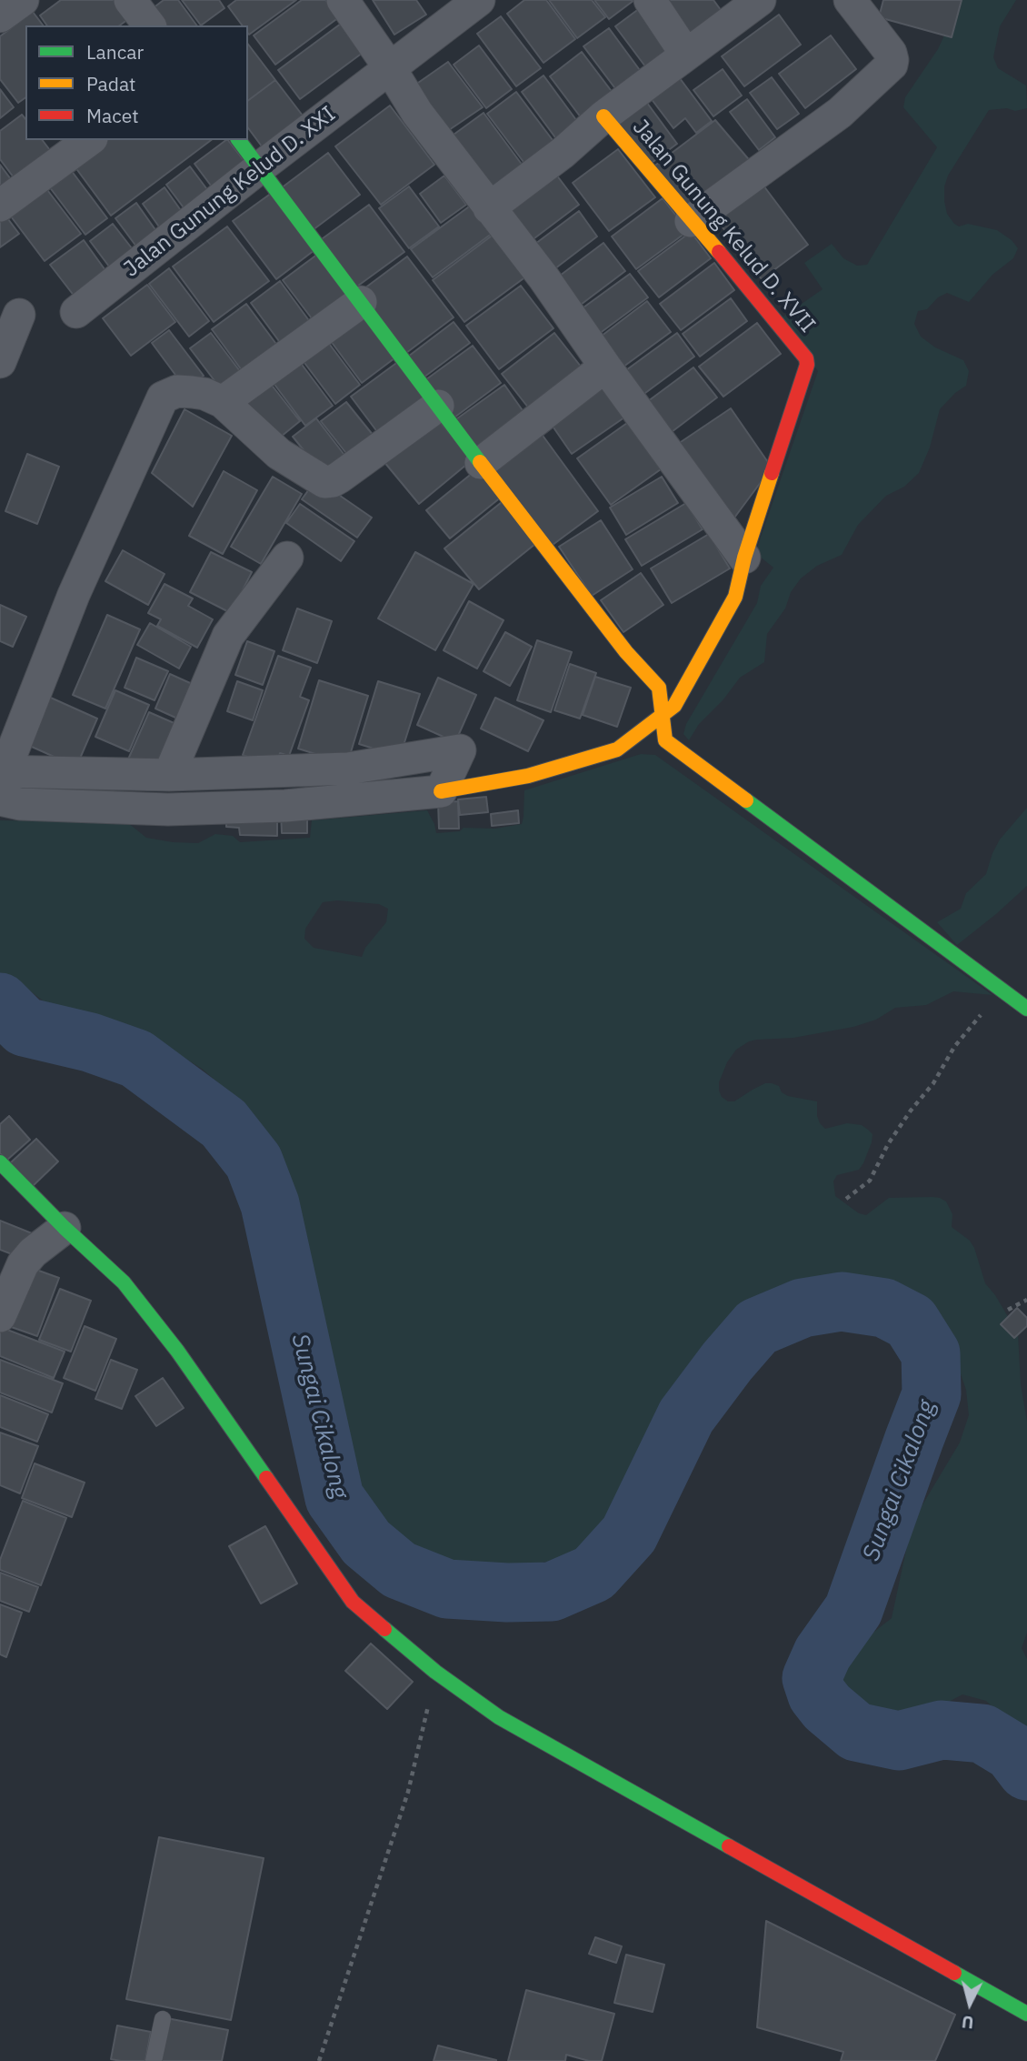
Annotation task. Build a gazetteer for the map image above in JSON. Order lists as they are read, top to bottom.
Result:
{
  "streets": {
    "street": ["Jalan Gunung Kelud D. XXI", "Jalan Gunung Kelud D. XVII"]
  },
  "water": ["Sungai Cikalong"],
  "legend": ["Lancar", "Padat", "Macet"],
  "north": "bottom"
}
